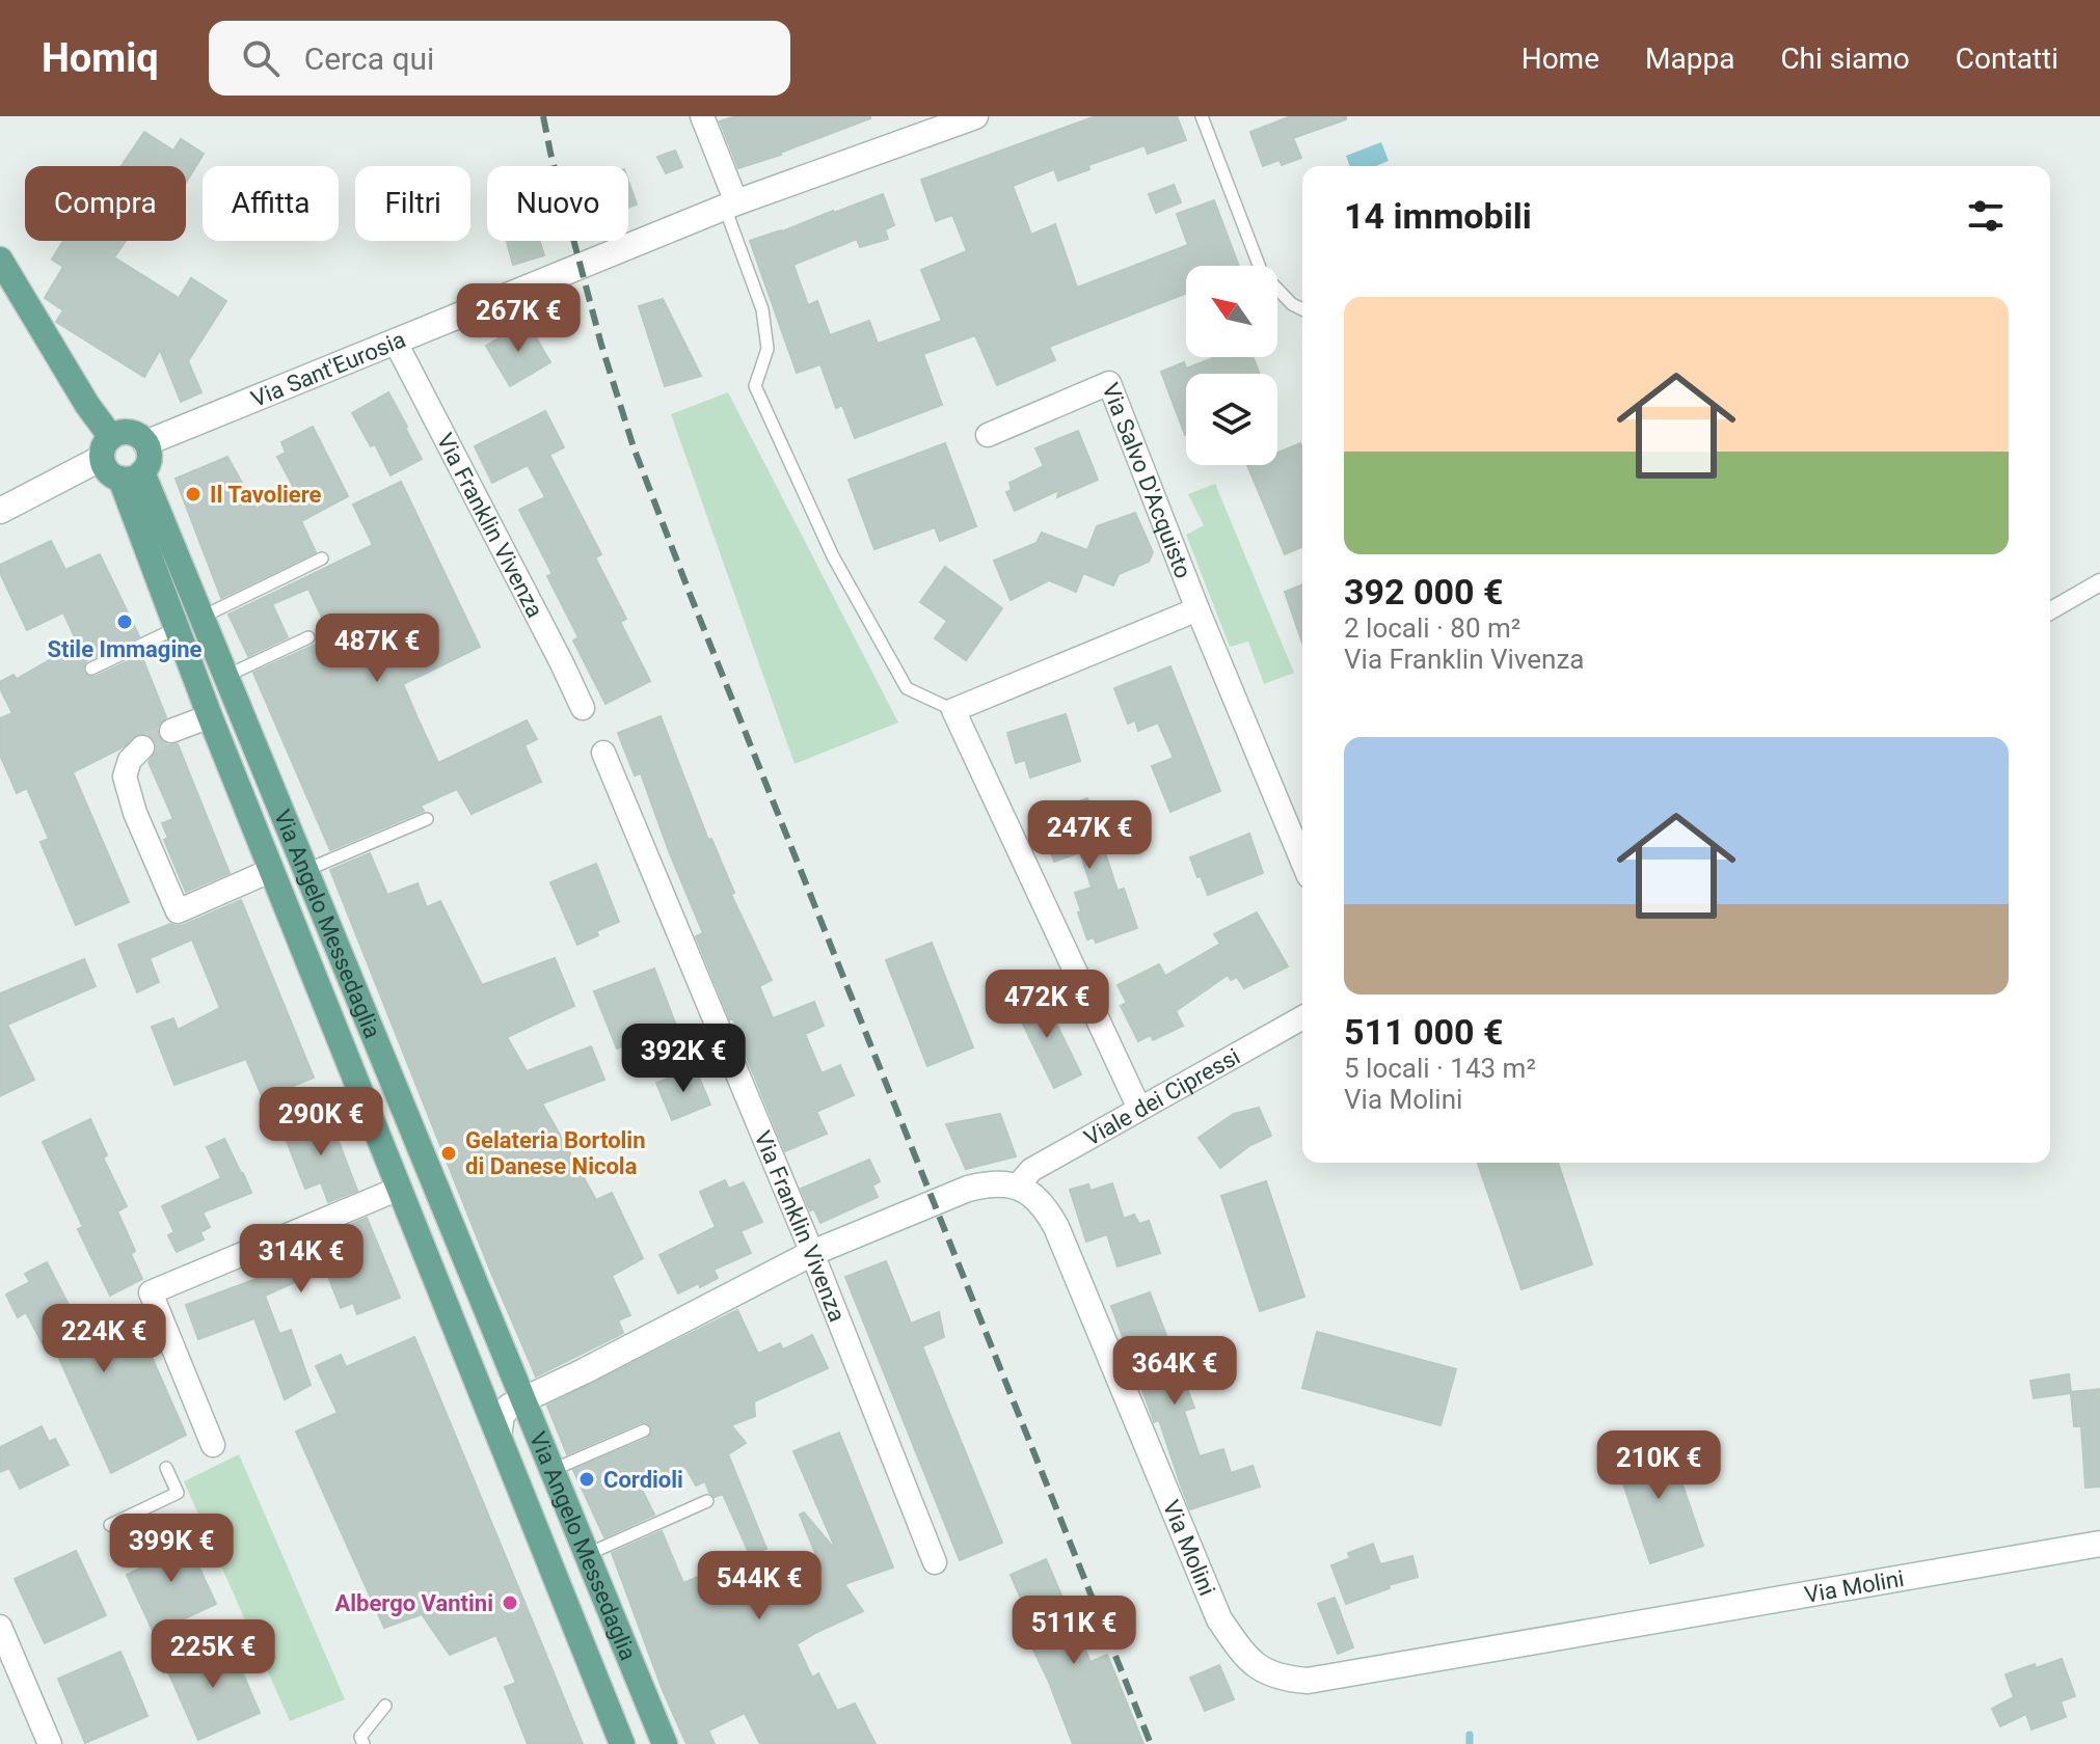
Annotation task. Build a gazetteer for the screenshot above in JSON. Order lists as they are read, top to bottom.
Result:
{
  "streets": {
    "main road": ["Via Sant'Eurosia", "Via Angelo Messedaglia", "Via Molini"],
    "street": ["Via Salvo D'Acquisto", "Via Franklin Vivenza", "Viale dei Cipressi"]
  },
  "crossings": [
    ["Via Sant'Eurosia", "Via Franklin Vivenza"],
    ["Via Sant'Eurosia", "Via Angelo Messedaglia"],
    ["Viale dei Cipressi", "Via Molini"]
  ],
  "places": [
    "Il Tavoliere",
    "Stile Immagine",
    "Gelateria Bortolin di Danese Nicola",
    "Cordioli",
    "Albergo Vantini"
  ],
  "north": "top left",
  "page": {
    "header": "Homiq",
    "search": "Cerca qui",
    "nav": [
      "Home",
      "Mappa",
      "Chi siamo",
      "Contatti"
    ],
    "chip": [
      "Compra",
      "Affitta",
      "Filtri",
      "Nuovo"
    ],
    "heading": "14 immobili",
    "list": [
      {
        "name": "392 000 €",
        "note": "2 locali · 80 m² · Via Franklin Vivenza"
      },
      {
        "name": "511 000 €",
        "note": "5 locali · 143 m² · Via Molini"
      }
    ],
    "price": [
      "267K €",
      "487K €",
      "247K €",
      "472K €",
      "392K €",
      "290K €",
      "314K €",
      "224K €",
      "364K €",
      "210K €",
      "399K €",
      "544K €",
      "511K €",
      "225K €"
    ]
  }
}
